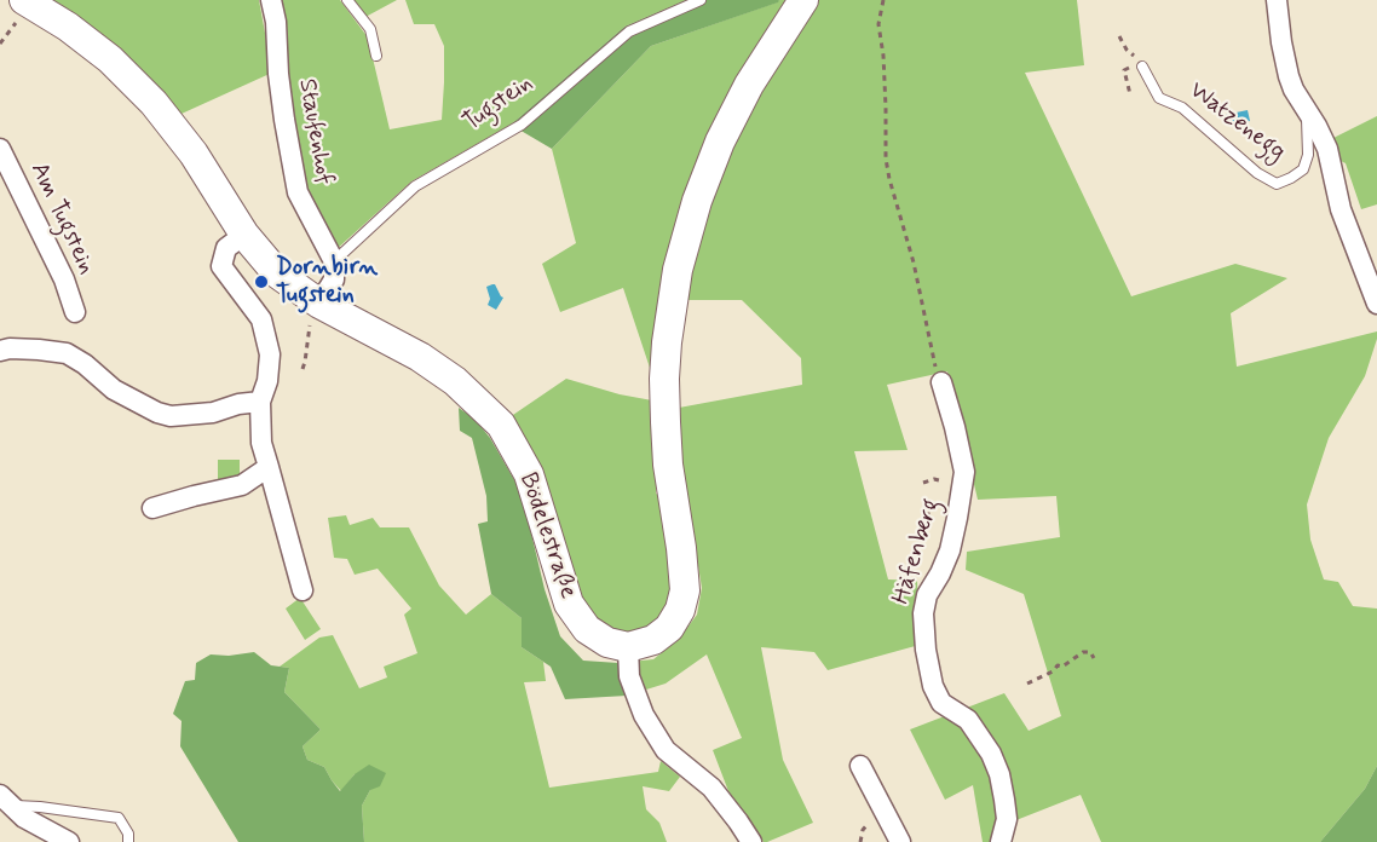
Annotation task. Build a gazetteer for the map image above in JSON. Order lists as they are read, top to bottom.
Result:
{
  "streets": {
    "main road": ["Bödelestraße"],
    "street": [
      "Watzenegg",
      "Staufenhof",
      "Am Tugstein",
      "Häfenberg"
    ],
    "lane": ["Tugstein"]
  },
  "crossings": [
    ["Tugstein", "Staufenhof"]
  ],
  "places": ["Dornbirn Tugstein"]
}
